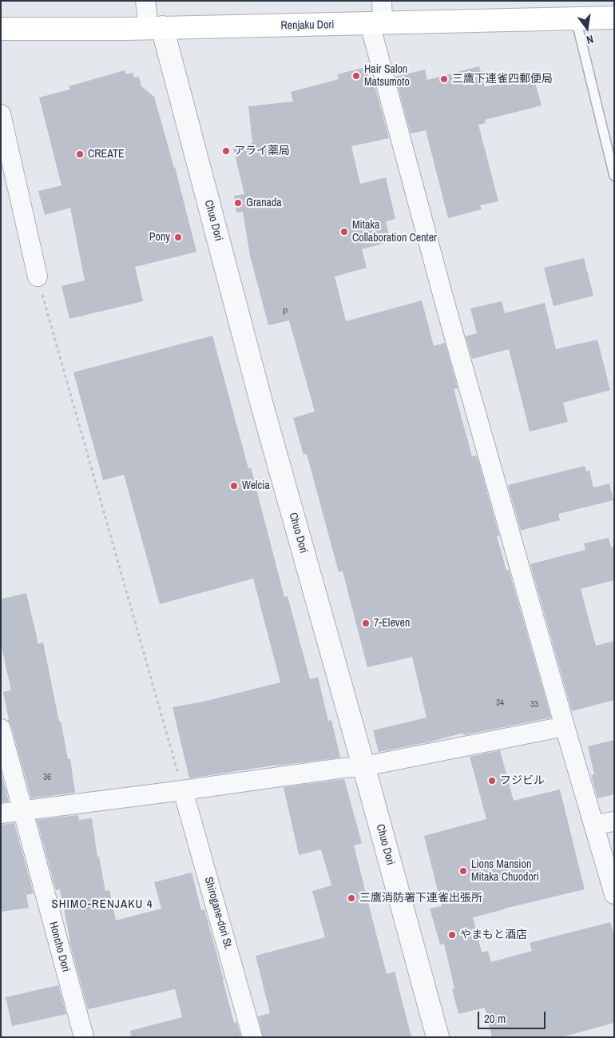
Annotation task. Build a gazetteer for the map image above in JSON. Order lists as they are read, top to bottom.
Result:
{
  "streets": {
    "main road": ["Renjaku Dori"],
    "street": ["Chuo Dori", "Shirogane-dori St.", "Honcho Dori"]
  },
  "crossings": [
    ["Renjaku Dori", "Chuo Dori"]
  ],
  "districts": ["SHIMO-RENJAKU 4"],
  "places": [
    "Hair Salon Matsumoto",
    "三鷹下連雀四郵便局",
    "アライ薬局",
    "CREATE",
    "Granada",
    "Mitaka Collaboration Center",
    "Pony",
    "Welcia",
    "7-Eleven",
    "フジビル",
    "Lions Mansion Mitaka Chuodori",
    "三鷹消防署下連雀出張所",
    "やまもと酒店"
  ],
  "house_numbers": [
    "P",
    "34",
    "33",
    "36"
  ],
  "scale_bar": "20 m",
  "north": "bottom"
}
